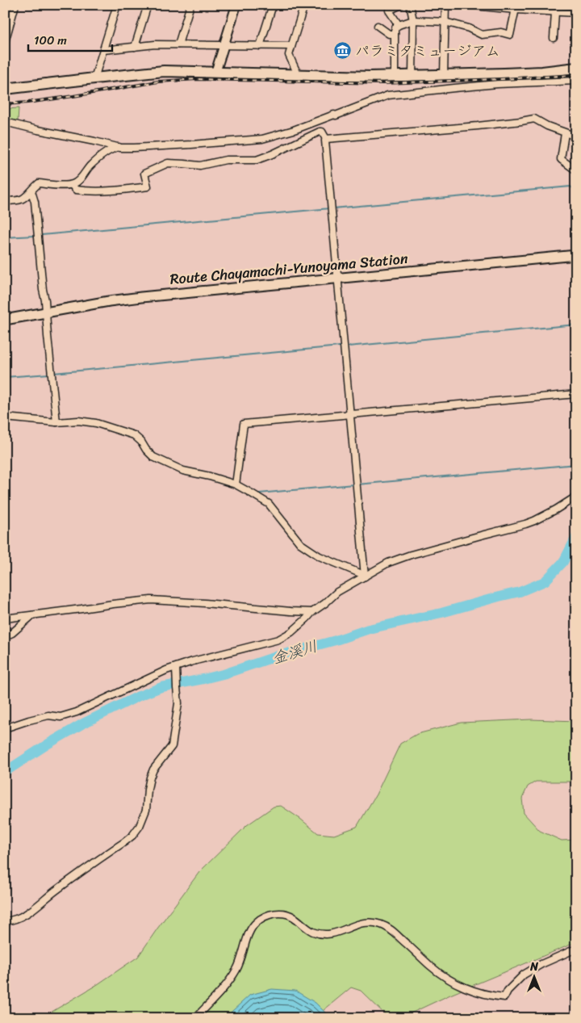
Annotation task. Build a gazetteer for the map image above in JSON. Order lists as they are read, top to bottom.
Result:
{
  "streets": {
    "main road": ["Route Chayamachi-Yunoyama Station"]
  },
  "water": ["金溪川"],
  "places": {
    "museum": ["パラミタミュージアム"]
  },
  "scale_bar": "100 m",
  "north": "top"
}
